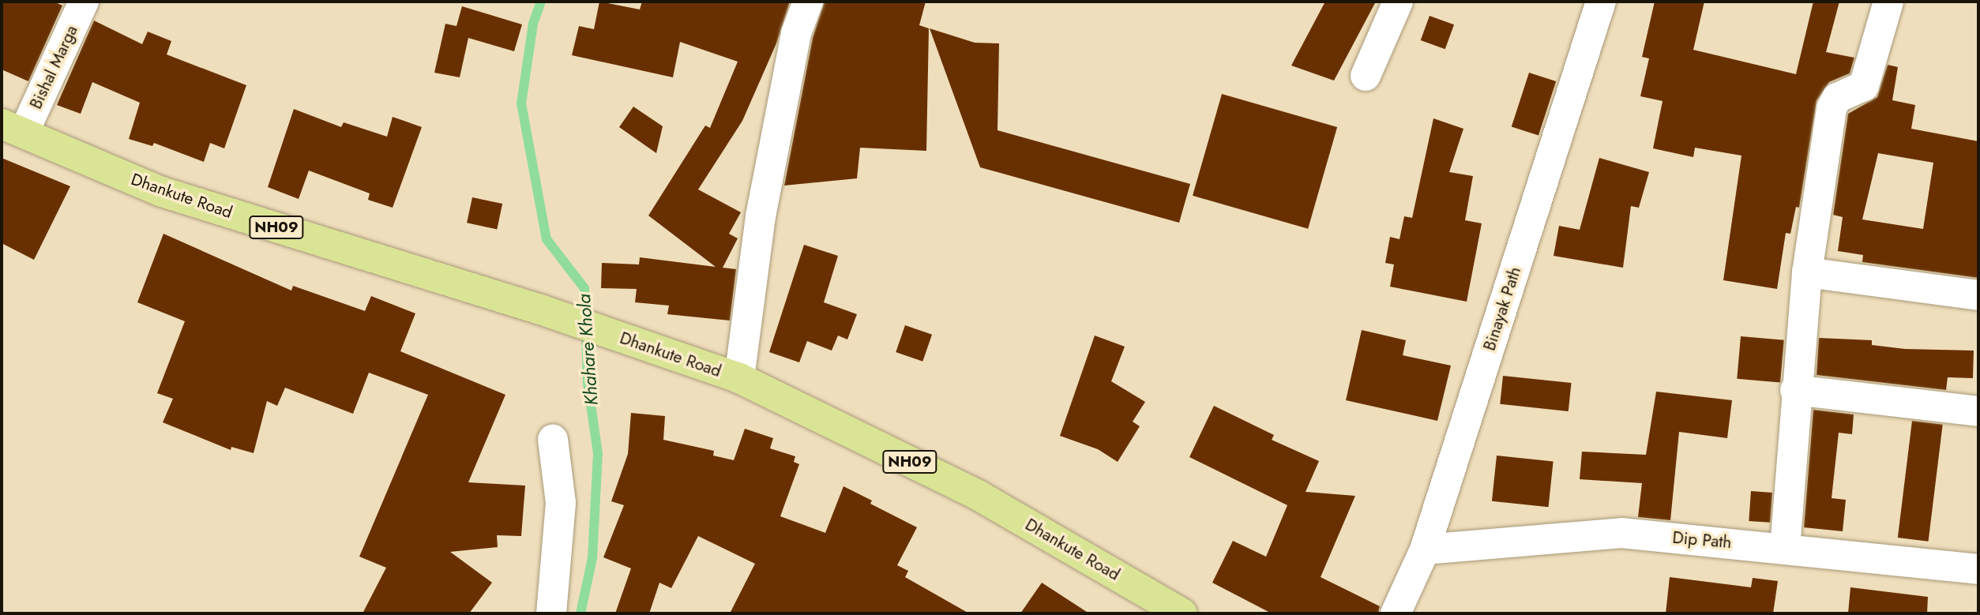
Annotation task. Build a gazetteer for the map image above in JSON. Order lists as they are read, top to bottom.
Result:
{
  "streets": {
    "main road": ["Dhankute Road", "NH09"],
    "street": ["Bishal Marga", "Binayak Path", "Dip Path"]
  },
  "crossings": [
    ["Bishal Marga", "Dhankute Road"],
    ["Binayak Path", "Dip Path"]
  ],
  "water": ["Khahare Khola"]
}
